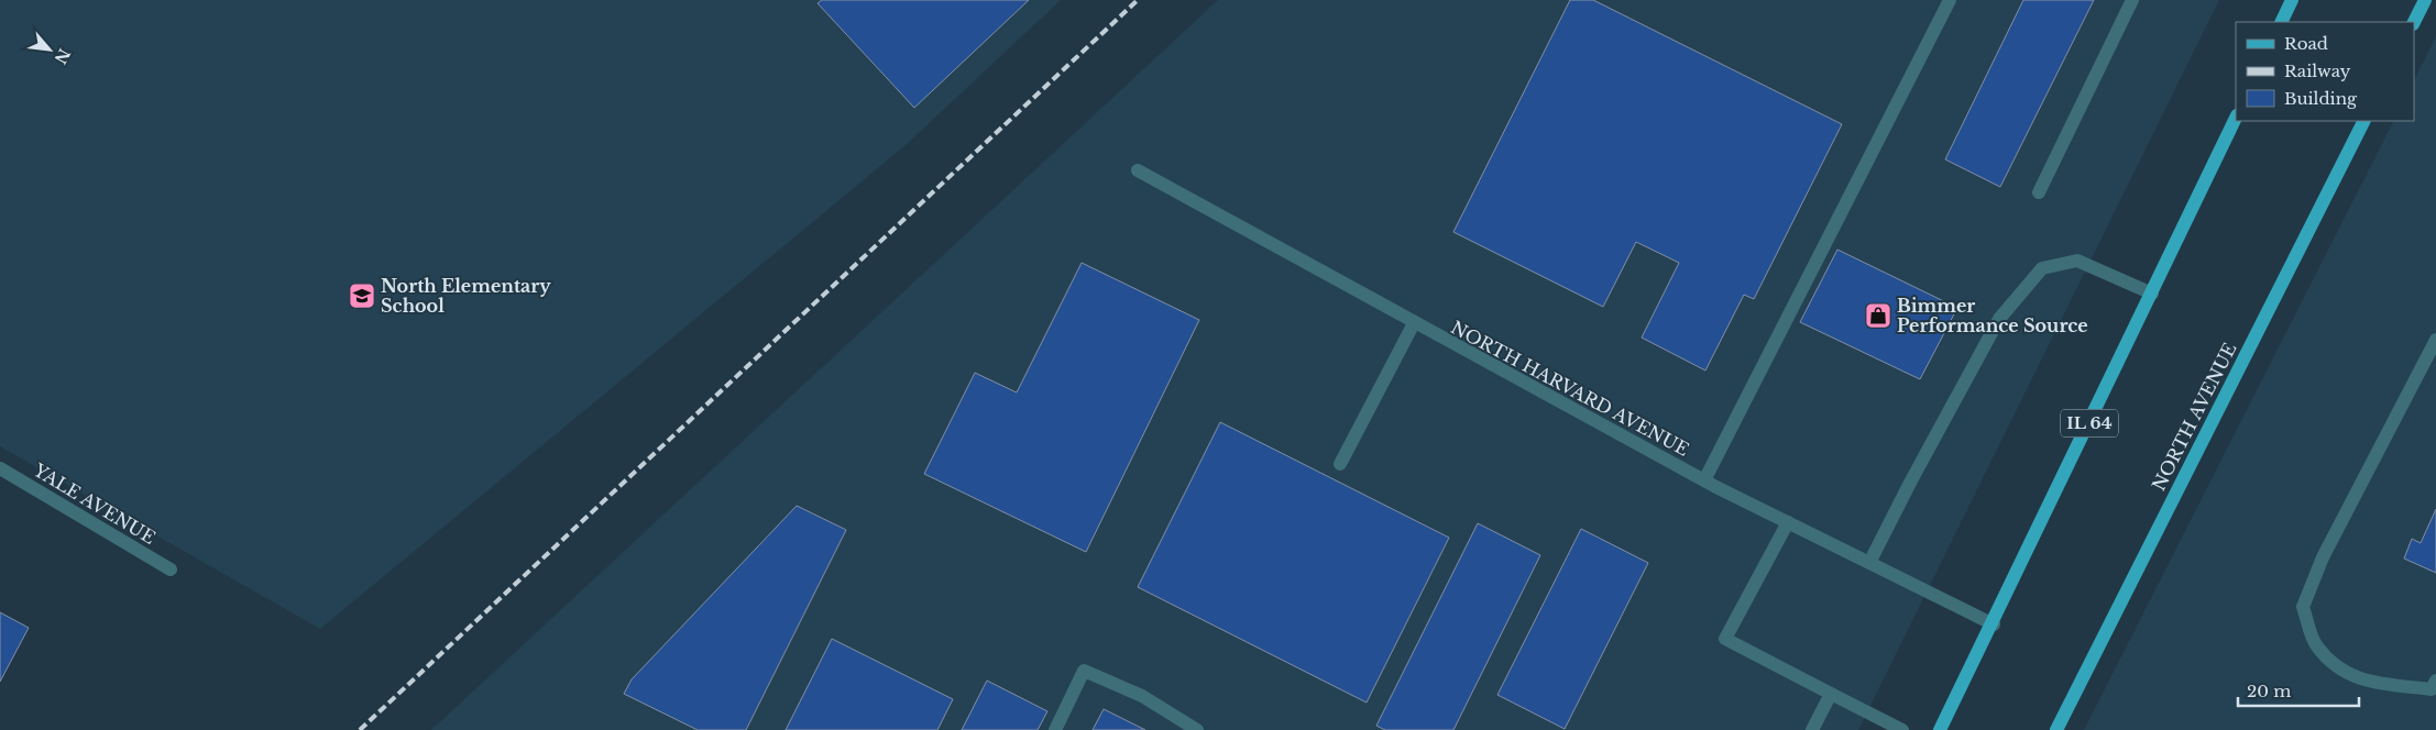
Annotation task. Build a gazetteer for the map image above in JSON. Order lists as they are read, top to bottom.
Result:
{
  "streets": {
    "main road": ["NORTH AVENUE", "IL 64"],
    "street": ["NORTH HARVARD AVENUE", "YALE AVENUE"]
  },
  "crossings": [
    ["NORTH HARVARD AVENUE", "IL 64"]
  ],
  "places": {
    "school or university": ["North Elementary School"],
    "shop": ["Bimmer Performance Source"]
  },
  "legend": ["Road", "Railway", "Building"],
  "scale_bar": "20 m",
  "north": "bottom right"
}
